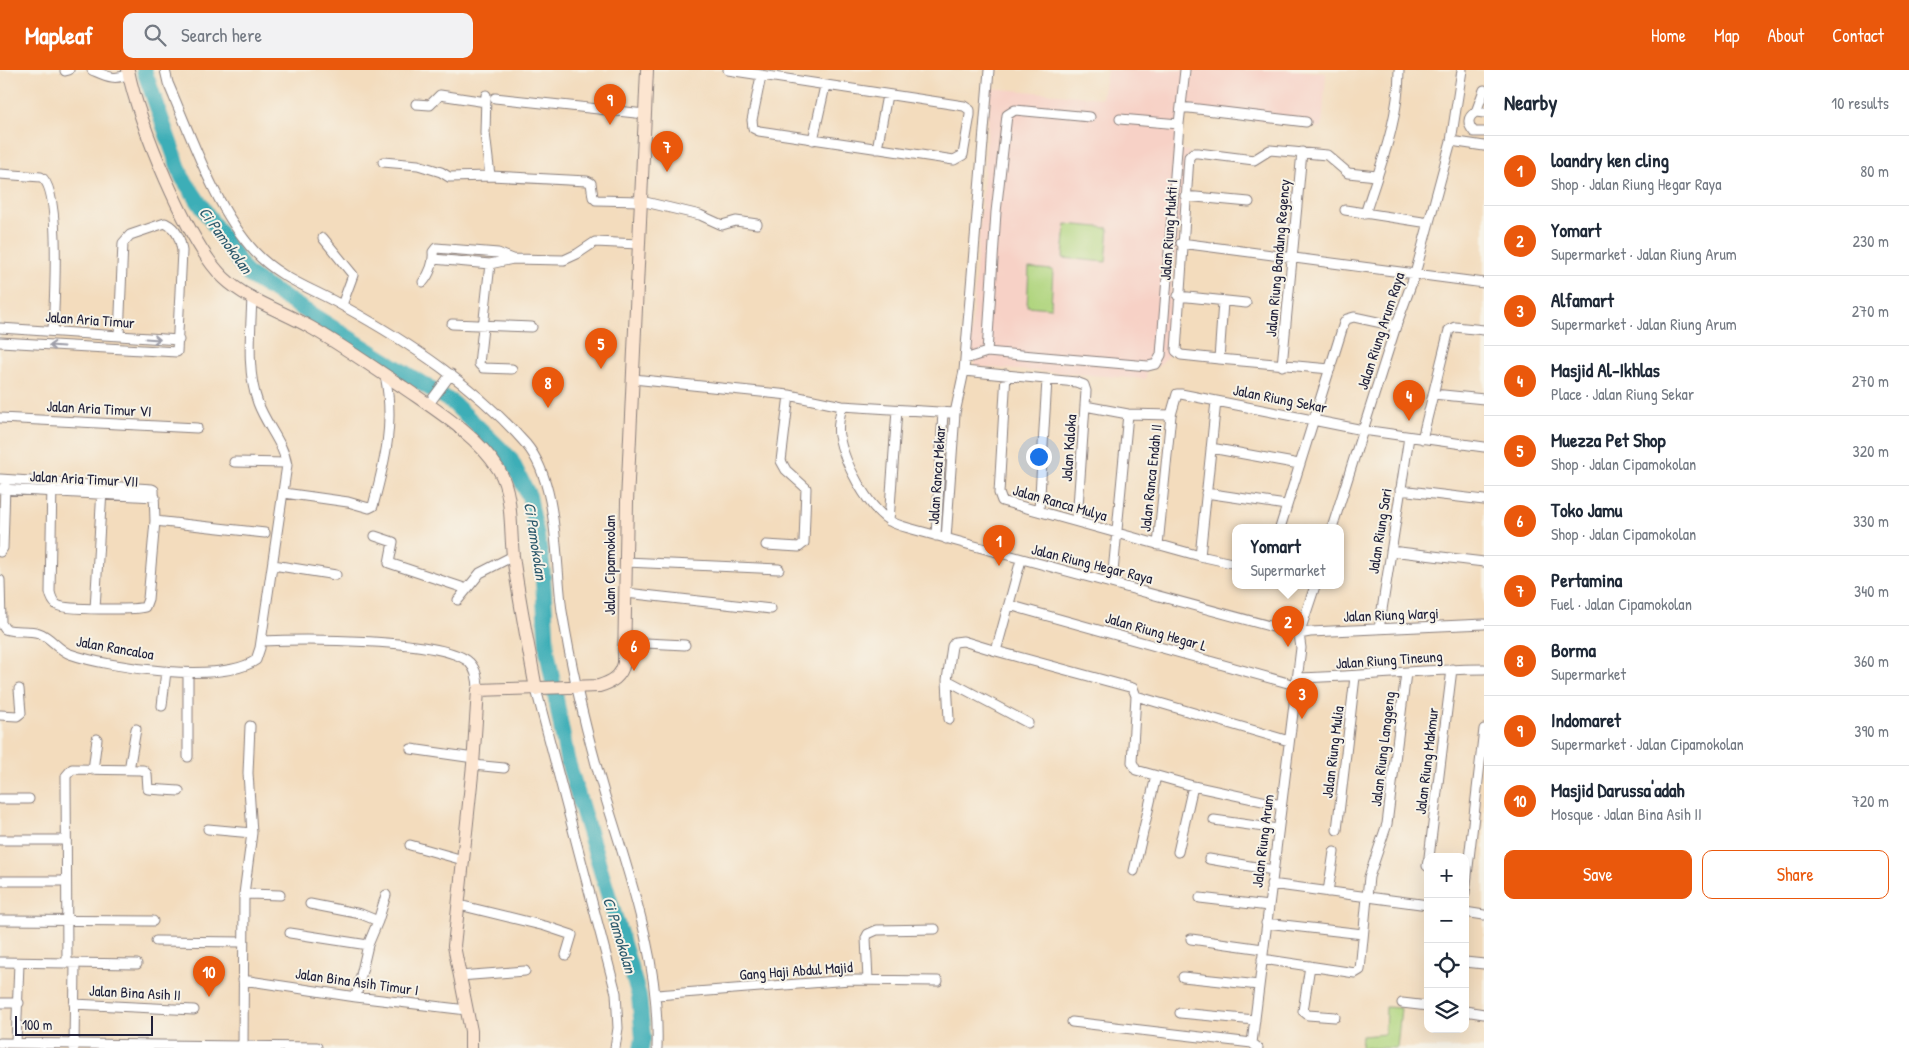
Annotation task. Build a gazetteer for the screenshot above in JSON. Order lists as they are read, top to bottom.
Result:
{
  "streets": {
    "street": [
      "Jalan Riung Mukti I",
      "Jalan Riung Bandung Regency",
      "Jalan Aria Timur",
      "Jalan Riung Arum Raya",
      "Jalan Riung Sekar",
      "Jalan Aria Timur VI",
      "Jalan Kaloka",
      "Jalan Ranca Mekar",
      "Jalan Ranca Endah II",
      "Jalan Aria Timur VII",
      "Jalan Ranca Mulya",
      "Jalan Riung Sari",
      "Jalan Riung Hegar Raya",
      "Jalan Cipamokolan",
      "Jalan Riung Wargi",
      "Jalan Riung Hegar L",
      "Jalan Rancaloa",
      "Jalan Riung Tineung",
      "Jalan Riung Langgeng",
      "Jalan Riung Mulia",
      "Jalan Riung Makmur",
      "Jalan Riung Arum",
      "Gang Haji Abdul Majid",
      "Jalan Bina Asih Timur I",
      "Jalan Bina Asih II"
    ]
  },
  "crossings": [
    ["Jalan Riung Mukti I", "Jalan Riung Bandung Regency"],
    ["Jalan Riung Arum Raya", "Jalan Riung Sekar"],
    ["Jalan Riung Sekar", "Jalan Ranca Endah II"],
    ["Jalan Riung Sekar", "Jalan Riung Sari"],
    ["Jalan Kaloka", "Jalan Ranca Mulya"],
    ["Jalan Ranca Mekar", "Jalan Riung Hegar Raya"],
    ["Jalan Ranca Endah II", "Jalan Ranca Mulya"],
    ["Jalan Riung Sari", "Jalan Riung Wargi"],
    ["Jalan Riung Hegar Raya", "Jalan Riung Wargi"],
    ["Jalan Riung Hegar Raya", "Jalan Riung Arum"],
    ["Jalan Riung Wargi", "Jalan Riung Arum"],
    ["Jalan Riung Hegar L", "Jalan Riung Tineung"],
    ["Jalan Riung Hegar L", "Jalan Riung Arum"],
    ["Jalan Riung Tineung", "Jalan Riung Langgeng"],
    ["Jalan Riung Tineung", "Jalan Riung Mulia"],
    ["Jalan Riung Tineung", "Jalan Riung Makmur"],
    ["Jalan Riung Tineung", "Jalan Riung Arum"]
  ],
  "water": ["Ci Pamokolan"],
  "scale_bar": "100 m",
  "page": {
    "header": "Mapleaf",
    "search": "Search here",
    "nav": [
      "Home",
      "Map",
      "About",
      "Contact"
    ],
    "heading": ["Nearby", "10 results"],
    "pins": [
      "9",
      "7",
      "5",
      "8",
      "4",
      "1",
      "2",
      "6",
      "3",
      "10"
    ],
    "list": [
      {
        "mark": "1",
        "name": "loandry ken cling",
        "note": "Shop · Jalan Riung Hegar Raya",
        "value": "80 m"
      },
      {
        "mark": "2",
        "name": "Yomart",
        "note": "Supermarket · Jalan Riung Arum",
        "value": "230 m"
      },
      {
        "mark": "3",
        "name": "Alfamart",
        "note": "Supermarket · Jalan Riung Arum",
        "value": "270 m"
      },
      {
        "mark": "4",
        "name": "Masjid Al-Ikhlas",
        "note": "Place · Jalan Riung Sekar",
        "value": "270 m"
      },
      {
        "mark": "5",
        "name": "Muezza Pet Shop",
        "note": "Shop · Jalan Cipamokolan",
        "value": "320 m"
      },
      {
        "mark": "6",
        "name": "Toko Jamu",
        "note": "Shop · Jalan Cipamokolan",
        "value": "330 m"
      },
      {
        "mark": "7",
        "name": "Pertamina",
        "note": "Fuel · Jalan Cipamokolan",
        "value": "340 m"
      },
      {
        "mark": "8",
        "name": "Borma",
        "note": "Supermarket",
        "value": "360 m"
      },
      {
        "mark": "9",
        "name": "Indomaret",
        "note": "Supermarket · Jalan Cipamokolan",
        "value": "390 m"
      },
      {
        "mark": "10",
        "name": "Masjid Darussa'adah",
        "note": "Mosque · Jalan Bina Asih II",
        "value": "720 m"
      }
    ],
    "popup": ["Yomart", "Supermarket"],
    "buttons": ["Save", "Share"],
    "map_buttons": ["+", "−"],
    "scale": "100 m"
  }
}
